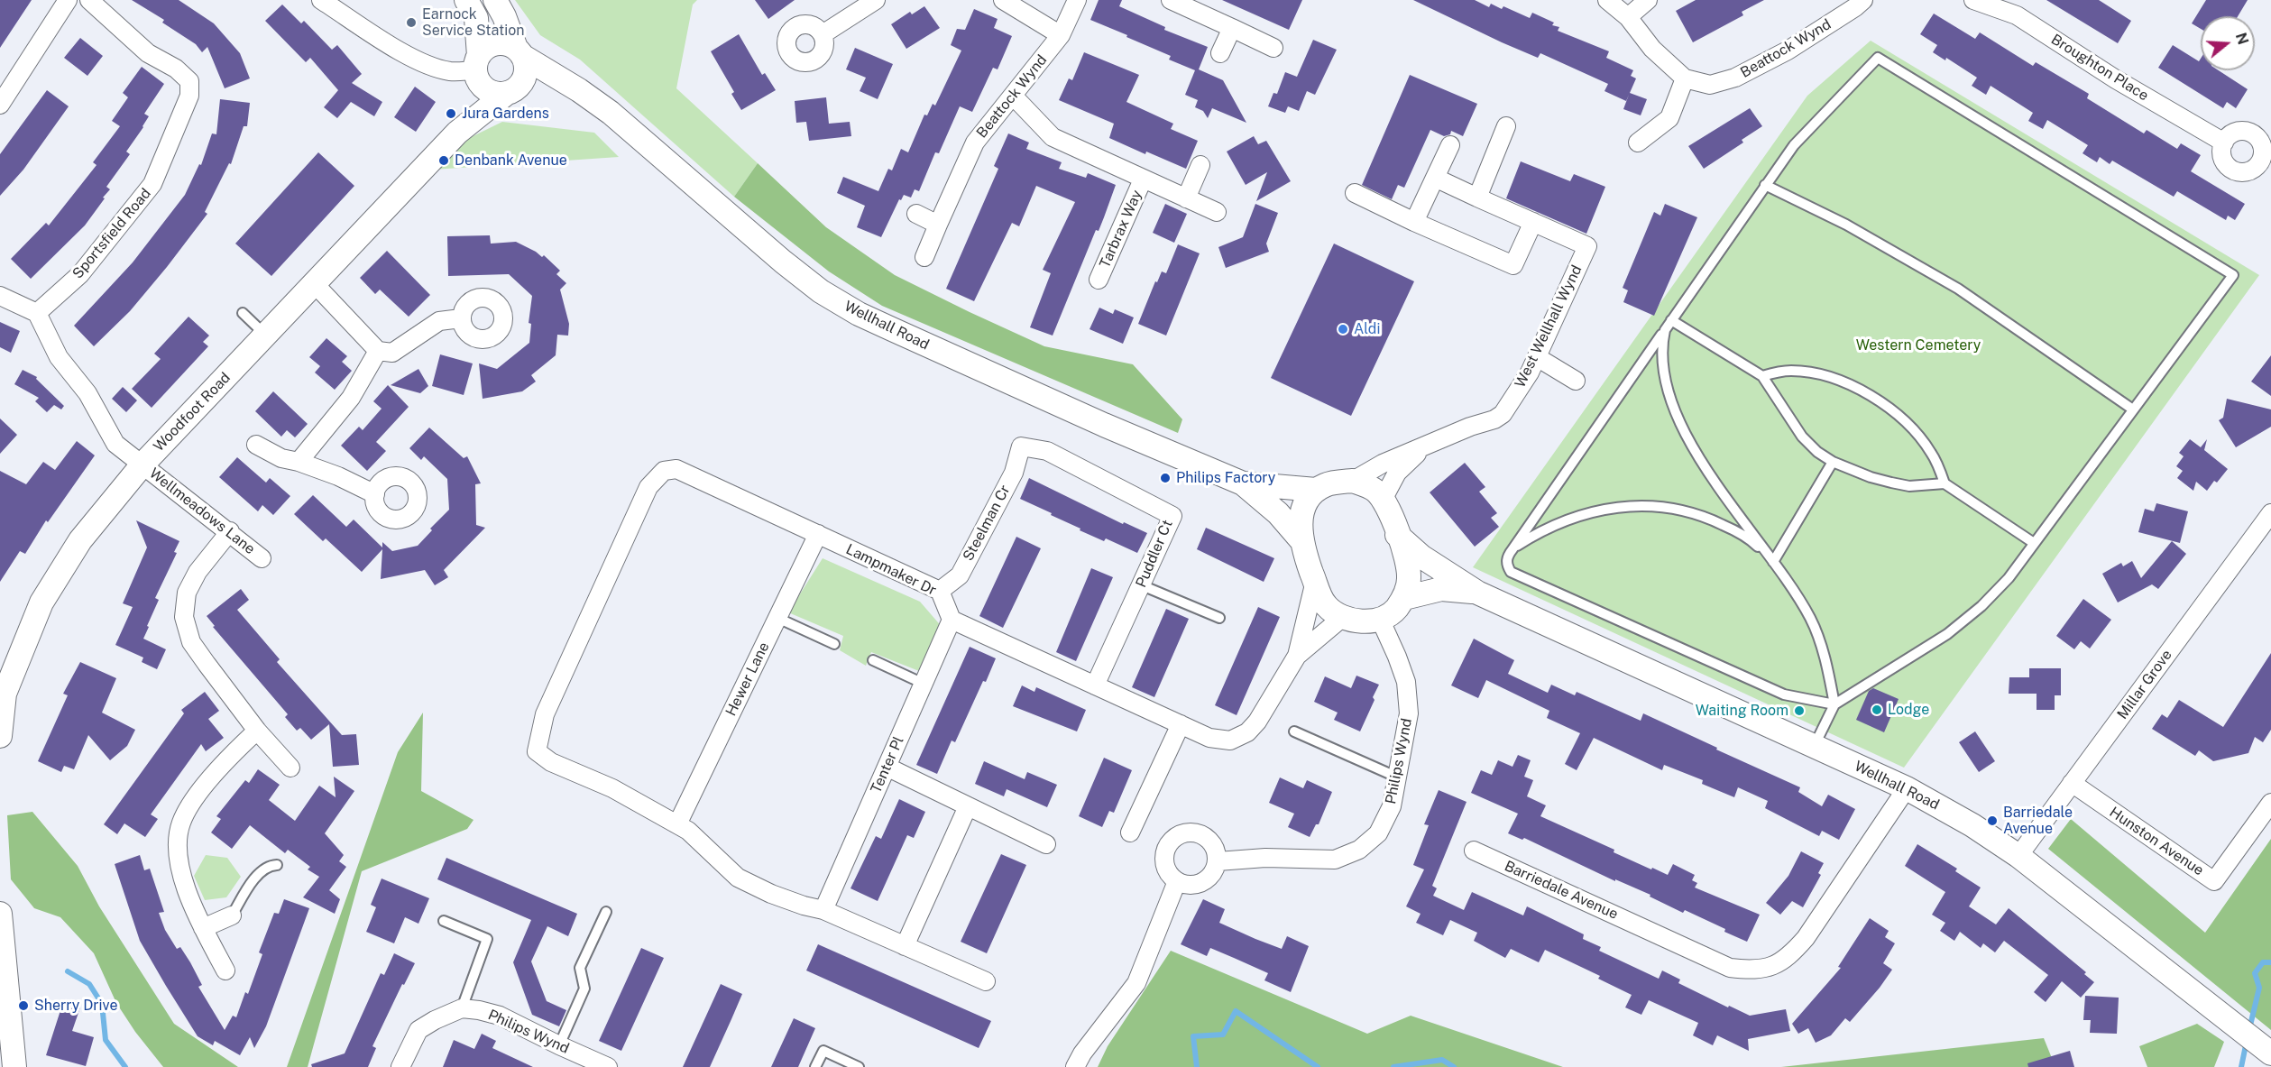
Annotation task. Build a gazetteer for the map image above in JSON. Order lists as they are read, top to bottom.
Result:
{
  "streets": {
    "street": [
      "Beattock Wynd",
      "Broughton Place",
      "Tarbrax Way",
      "Sportsfield Road",
      "Wellhall Road",
      "West Wellhall Wynd",
      "Woodfoot Road",
      "Wellmeadows Lane",
      "Steelman Cr",
      "Puddler Ct",
      "Lampmaker Dr",
      "Hewer Lane",
      "Millar Grove",
      "Philips Wynd",
      "Tenter Pl",
      "Hunston Avenue",
      "Barriedale Avenue"
    ]
  },
  "crossings": [
    ["Beattock Wynd", "Tarbrax Way"],
    ["Sportsfield Road", "Wellmeadows Lane"],
    ["Wellhall Road", "West Wellhall Wynd"],
    ["Wellhall Road", "Woodfoot Road"],
    ["Wellhall Road", "Millar Grove"],
    ["Wellhall Road", "Philips Wynd"],
    ["Wellhall Road", "Barriedale Avenue"],
    ["West Wellhall Wynd", "Philips Wynd"],
    ["Woodfoot Road", "Wellmeadows Lane"],
    ["Steelman Cr", "Puddler Ct"],
    ["Steelman Cr", "Lampmaker Dr"],
    ["Lampmaker Dr", "Hewer Lane"],
    ["Lampmaker Dr", "Tenter Pl"],
    ["Millar Grove", "Hunston Avenue"]
  ],
  "parks": ["Western Cemetery"],
  "places": [
    "Earnock Service Station",
    "Jura Gardens",
    "Denbank Avenue",
    "Aldi",
    "Philips Factory",
    "Lodge",
    "Waiting Room",
    "Barriedale Avenue",
    "Sherry Drive"
  ],
  "north": "right"
}
